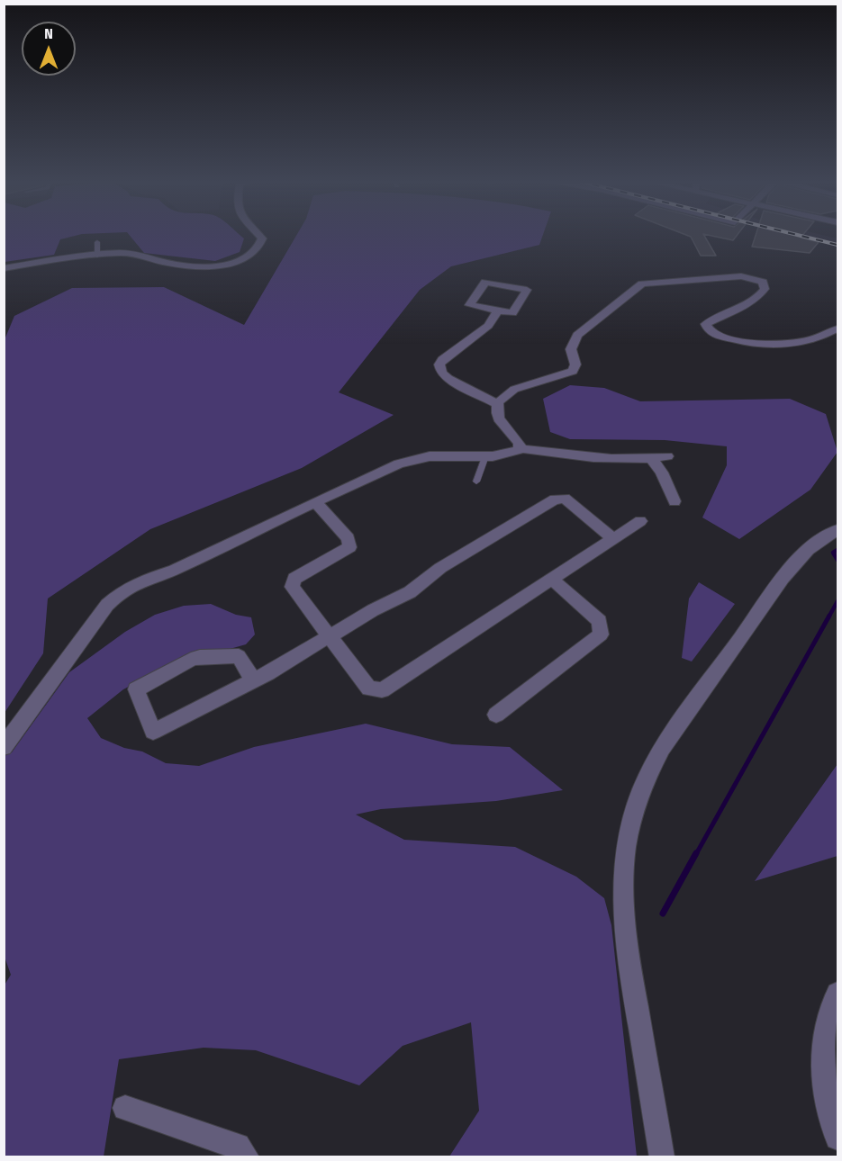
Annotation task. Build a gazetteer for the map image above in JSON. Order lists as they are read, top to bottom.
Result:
{
  "north": "top"
}
